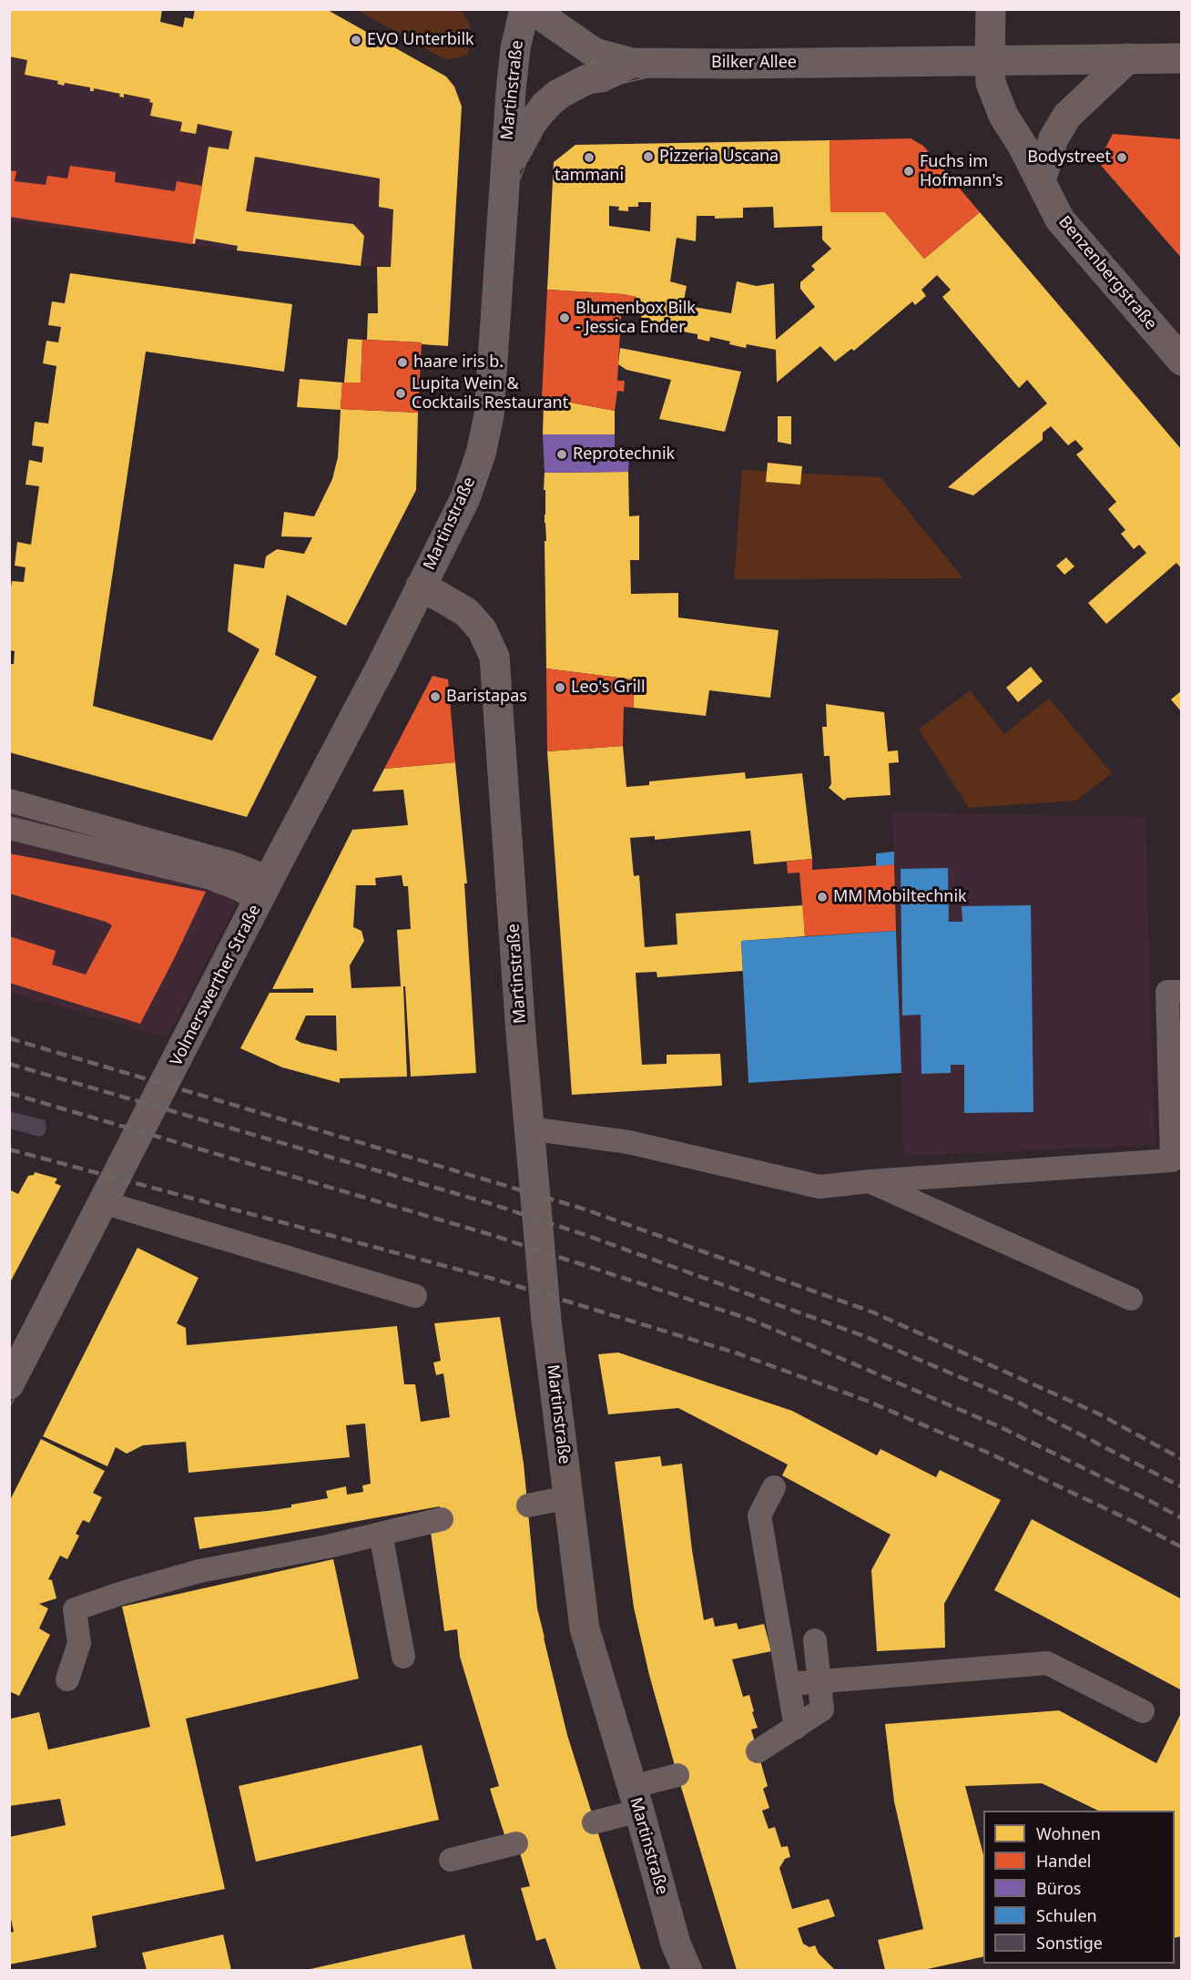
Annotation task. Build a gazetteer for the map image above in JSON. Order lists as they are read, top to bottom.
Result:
{
  "streets": {
    "street": [
      "Bilker Allee",
      "Martinstraße",
      "Benzenbergstraße",
      "Volmerswerther Straße"
    ]
  },
  "crossings": [
    ["Bilker Allee", "Benzenbergstraße"],
    ["Martinstraße", "Volmerswerther Straße"]
  ],
  "places": [
    "EVO Unterbilk",
    "Pizzeria Uscana",
    "tammani",
    "Bodystreet",
    "Fuchs im Hofmann's",
    "Blumenbox Bilk - Jessica Ender",
    "haare iris b.",
    "Lupita Wein & Cocktails Restaurant",
    "Reprotechnik",
    "Leo's Grill",
    "Baristapas",
    "MM Mobiltechnik"
  ],
  "legend": [
    "Wohnen",
    "Handel",
    "Büros",
    "Schulen",
    "Sonstige"
  ]
}
